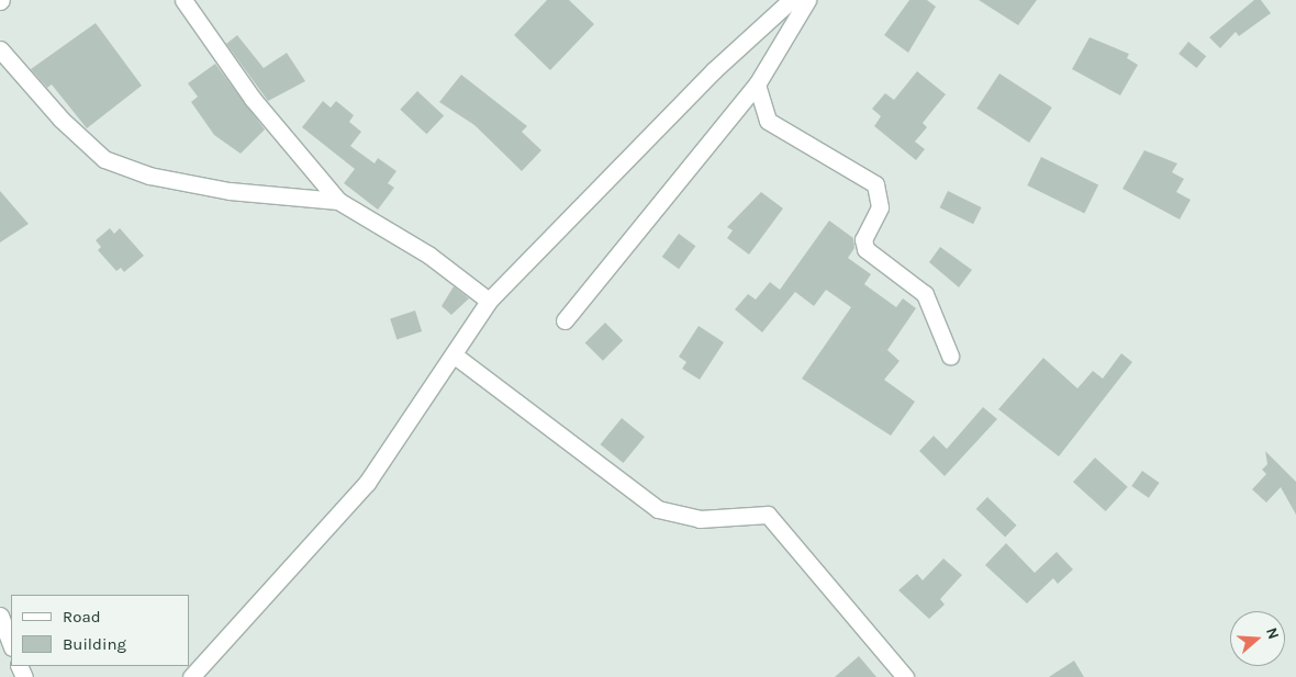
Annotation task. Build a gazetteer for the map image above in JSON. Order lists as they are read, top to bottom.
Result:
{
  "legend": ["Road", "Building"],
  "north": "right"
}
